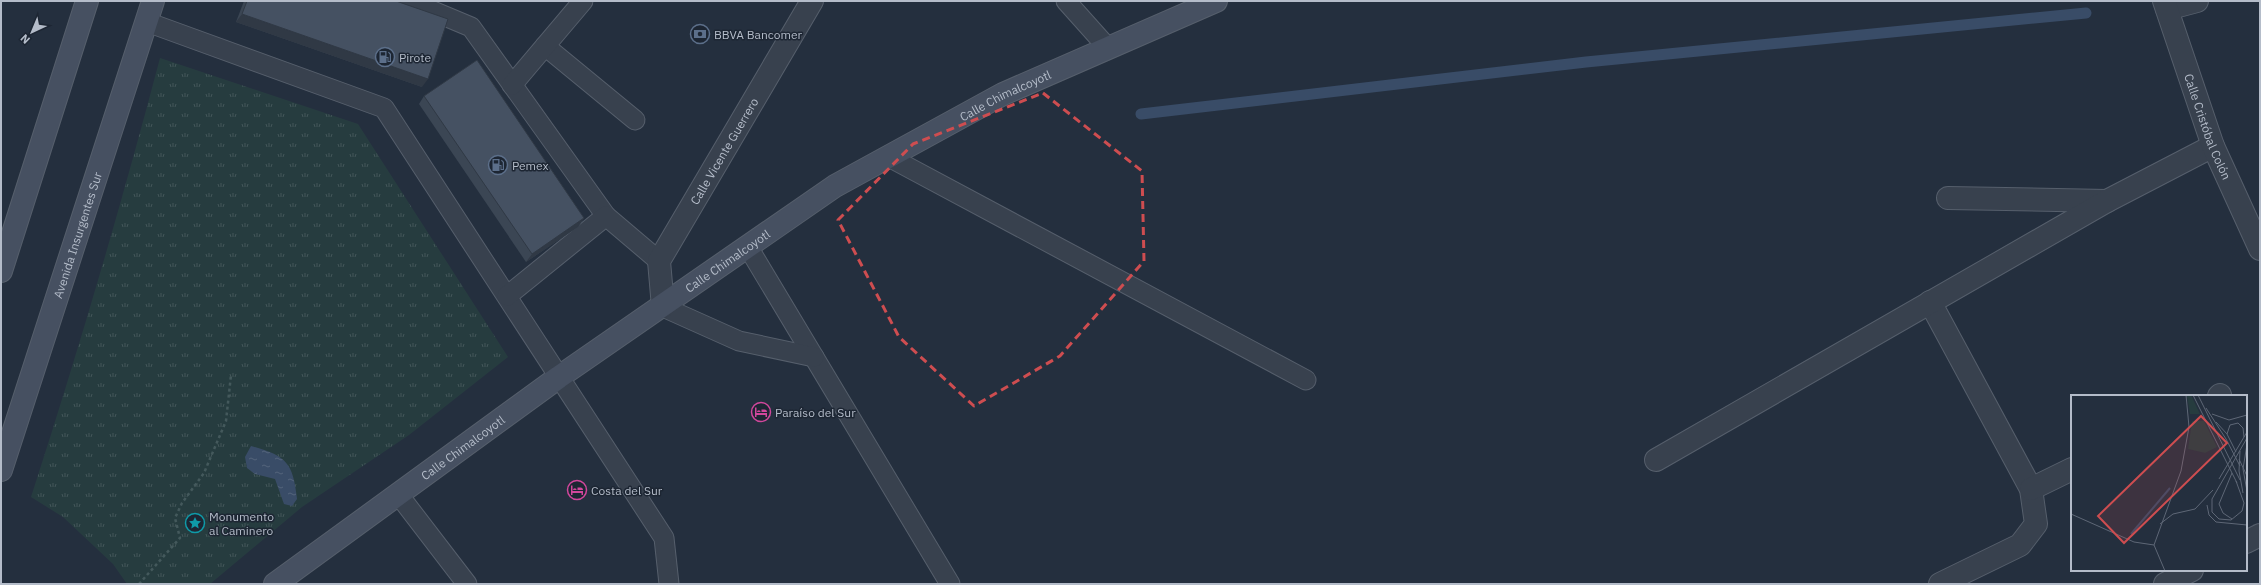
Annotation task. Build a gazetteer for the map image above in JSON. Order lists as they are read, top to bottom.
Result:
{
  "streets": {
    "main road": ["Calle Chimalcoyotl", "Avenida Insurgentes Sur"],
    "street": ["Calle Cristóbal Colón", "Calle Vicente Guerrero"]
  },
  "places": {
    "bank": ["BBVA Bancomer"],
    "fuel station": ["Pirote", "Pemex"],
    "hotel": ["Paraíso del Sur", "Costa del Sur"],
    "place": ["Monumento al Caminero"]
  },
  "north": "bottom left"
}
